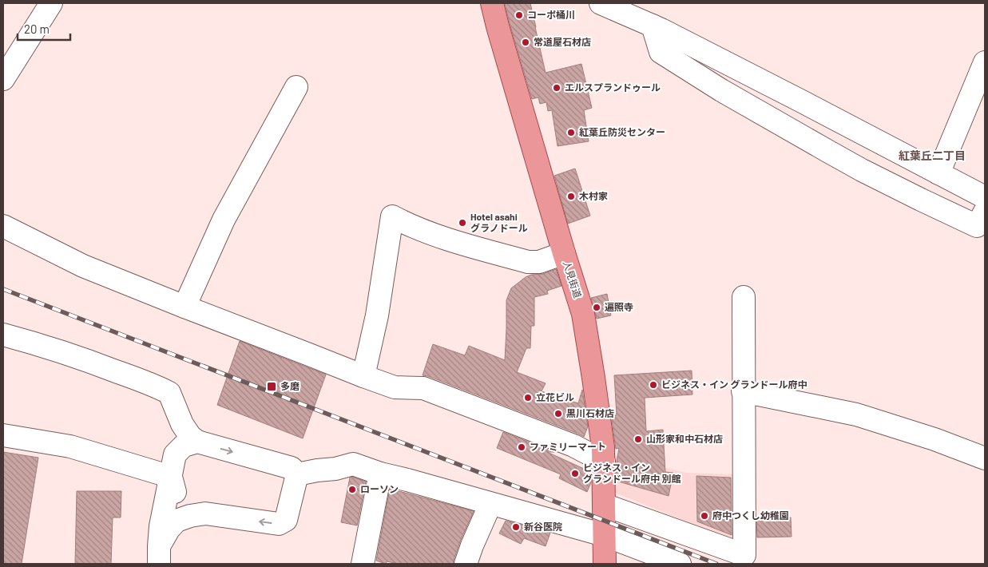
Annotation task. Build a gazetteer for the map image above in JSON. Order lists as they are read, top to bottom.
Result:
{
  "streets": {
    "main road": ["人見街道"]
  },
  "districts": ["紅葉丘二丁目"],
  "places": {
    "other": [
      "コーポ桶川",
      "常道屋石材店",
      "エルスプランドゥール",
      "紅葉丘防災センター",
      "木村家",
      "Hotel asahi グラノドール",
      "遍照寺",
      "ビジネス・イン グランドール府中",
      "立花ビル",
      "黒川石材店",
      "山形家和中石材店",
      "ファミリーマート",
      "ビジネス・イン グランドール府中 別館",
      "ローソン",
      "府中つくし幼稚園",
      "新谷医院"
    ],
    "transit": ["多磨"]
  },
  "scale_bar": "20 m"
}
